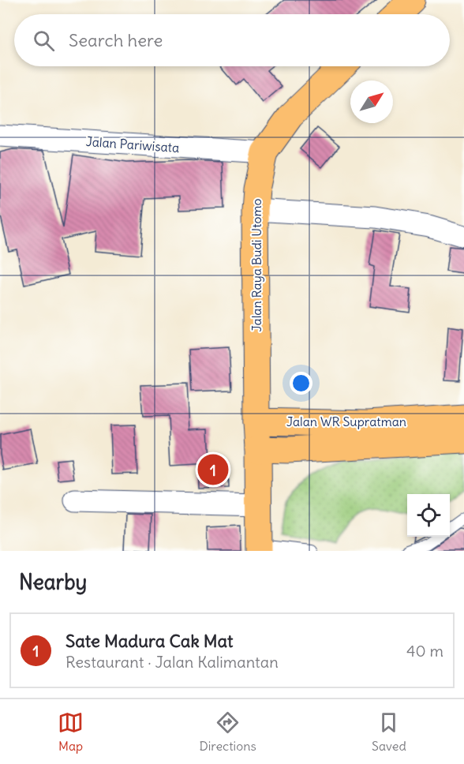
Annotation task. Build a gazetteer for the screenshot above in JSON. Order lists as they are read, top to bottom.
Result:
{
  "streets": {
    "main road": ["Jalan Raya Budi Utomo", "Jalan WR Supratman"],
    "street": ["Jalan Pariwisata"]
  },
  "crossings": [
    ["Jalan Pariwisata", "Jalan Raya Budi Utomo"],
    ["Jalan Raya Budi Utomo", "Jalan WR Supratman"]
  ],
  "north": "top right",
  "page": {
    "search": "Search here",
    "pins": "1",
    "heading": "Nearby",
    "list": [
      {
        "mark": "1",
        "name": "Sate Madura Cak Mat",
        "note": "Restaurant · Jalan Kalimantan",
        "value": "40 m"
      }
    ],
    "nav": ["Map", "Directions", "Saved"]
  }
}
